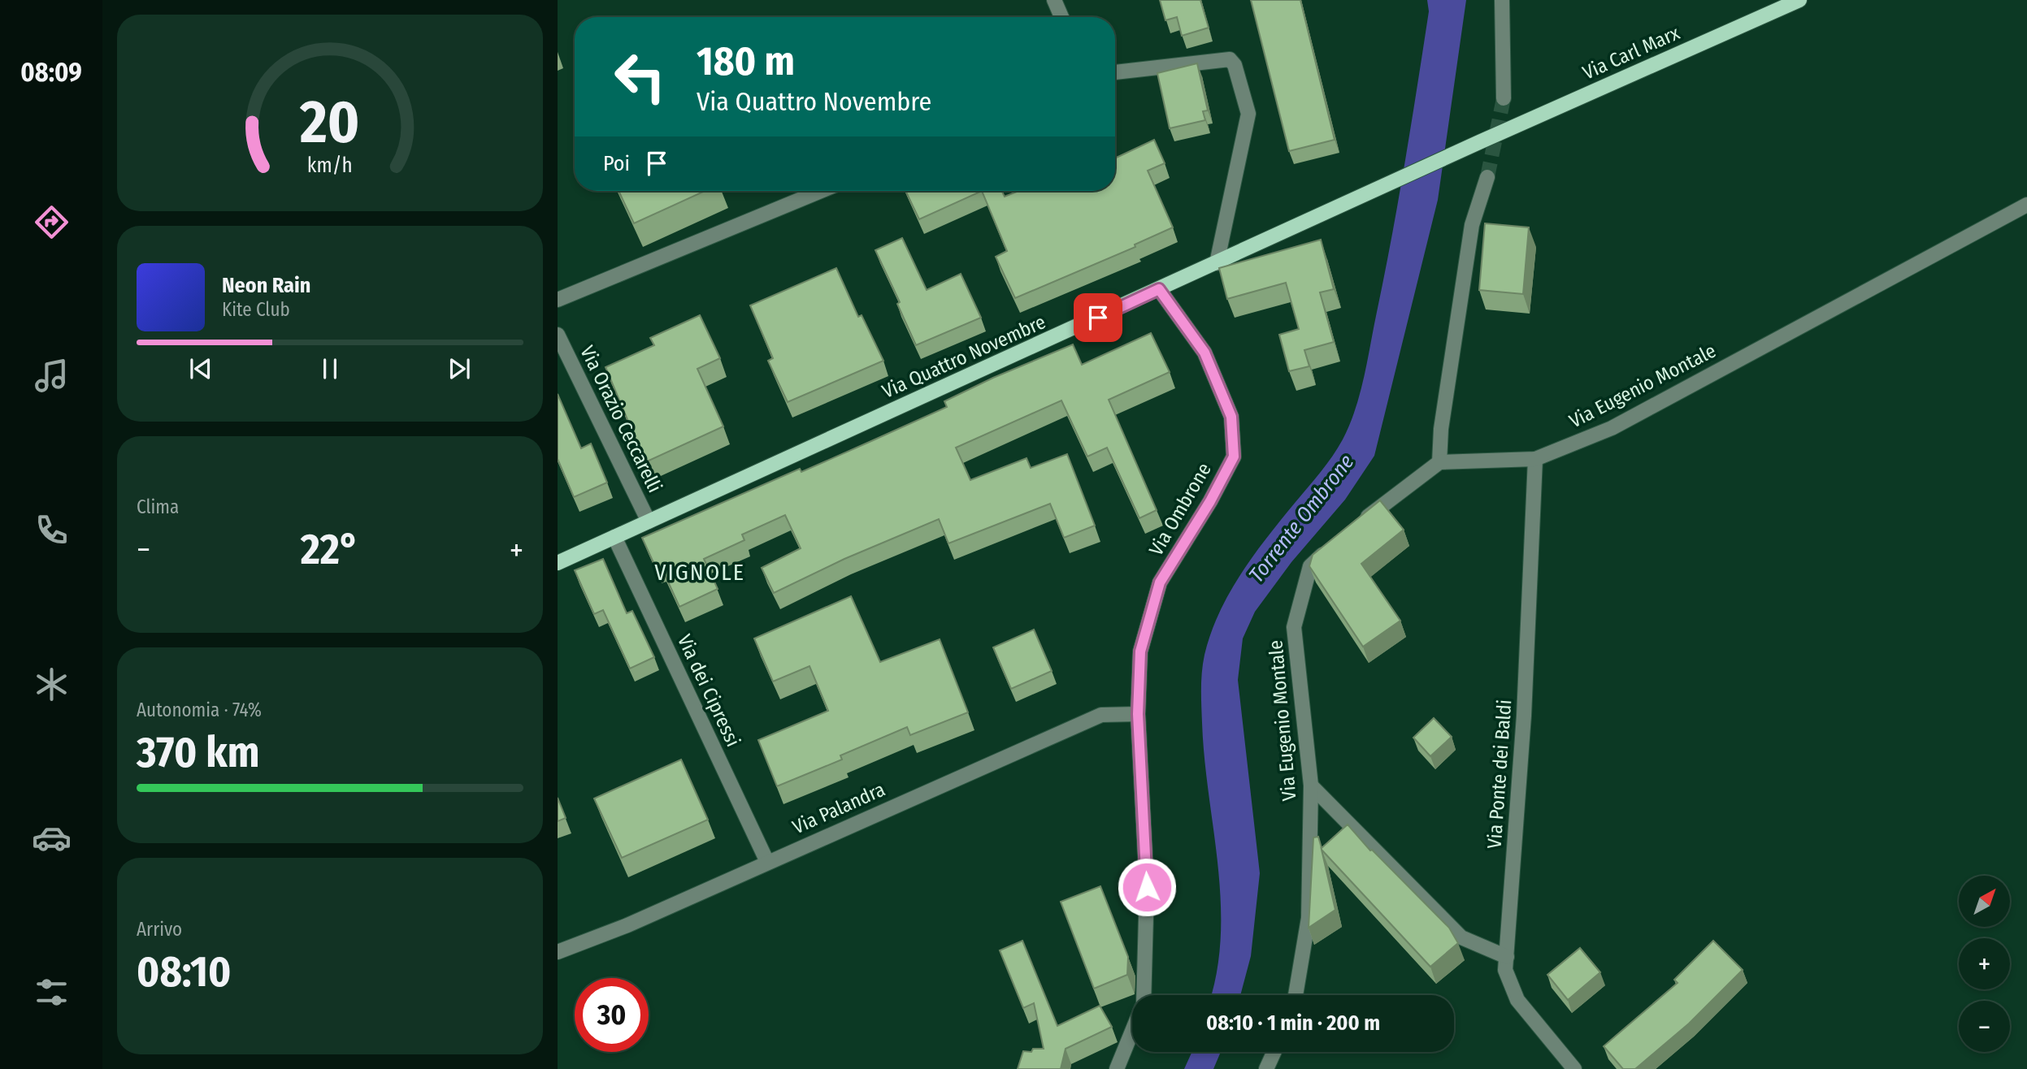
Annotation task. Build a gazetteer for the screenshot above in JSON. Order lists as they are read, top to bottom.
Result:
{
  "streets": {
    "main road": ["Via Carl Marx", "Via Quattro Novembre"],
    "street": [
      "Via Eugenio Montale",
      "Via Orazio Ceccarelli",
      "Via Ombrone",
      "Via dei Cipressi",
      "Via Ponte dei Baldi",
      "Via Palandra"
    ]
  },
  "crossings": [
    ["Via Carl Marx", "Via Quattro Novembre"],
    ["Via Quattro Novembre", "Via Orazio Ceccarelli"],
    ["Via Quattro Novembre", "Via Ombrone"],
    ["Via Quattro Novembre", "Via dei Cipressi"],
    ["Via Eugenio Montale", "Via Ponte dei Baldi"],
    ["Via Ombrone", "Via Palandra"],
    ["Via dei Cipressi", "Via Palandra"]
  ],
  "districts": ["VIGNOLE"],
  "water": ["Torrente Ombrone"],
  "north": "top right",
  "page": {
    "tabs": "08:09",
    "turn": ["180 m", "Via Quattro Novembre"],
    "then": "Poi",
    "song": ["Neon Rain", "Kite Club"],
    "tile": [
      "Clima",
      ["Autonomia · 74%", "370 km"],
      ["Arrivo", "08:10"]
    ],
    "heat": ["−", "22°", "+"],
    "map_buttons": ["+", "−"],
    "limit": "30",
    "trip": "08:10 · 1 min · 200 m",
    "gauge": ["20", "km/h"]
  }
}
